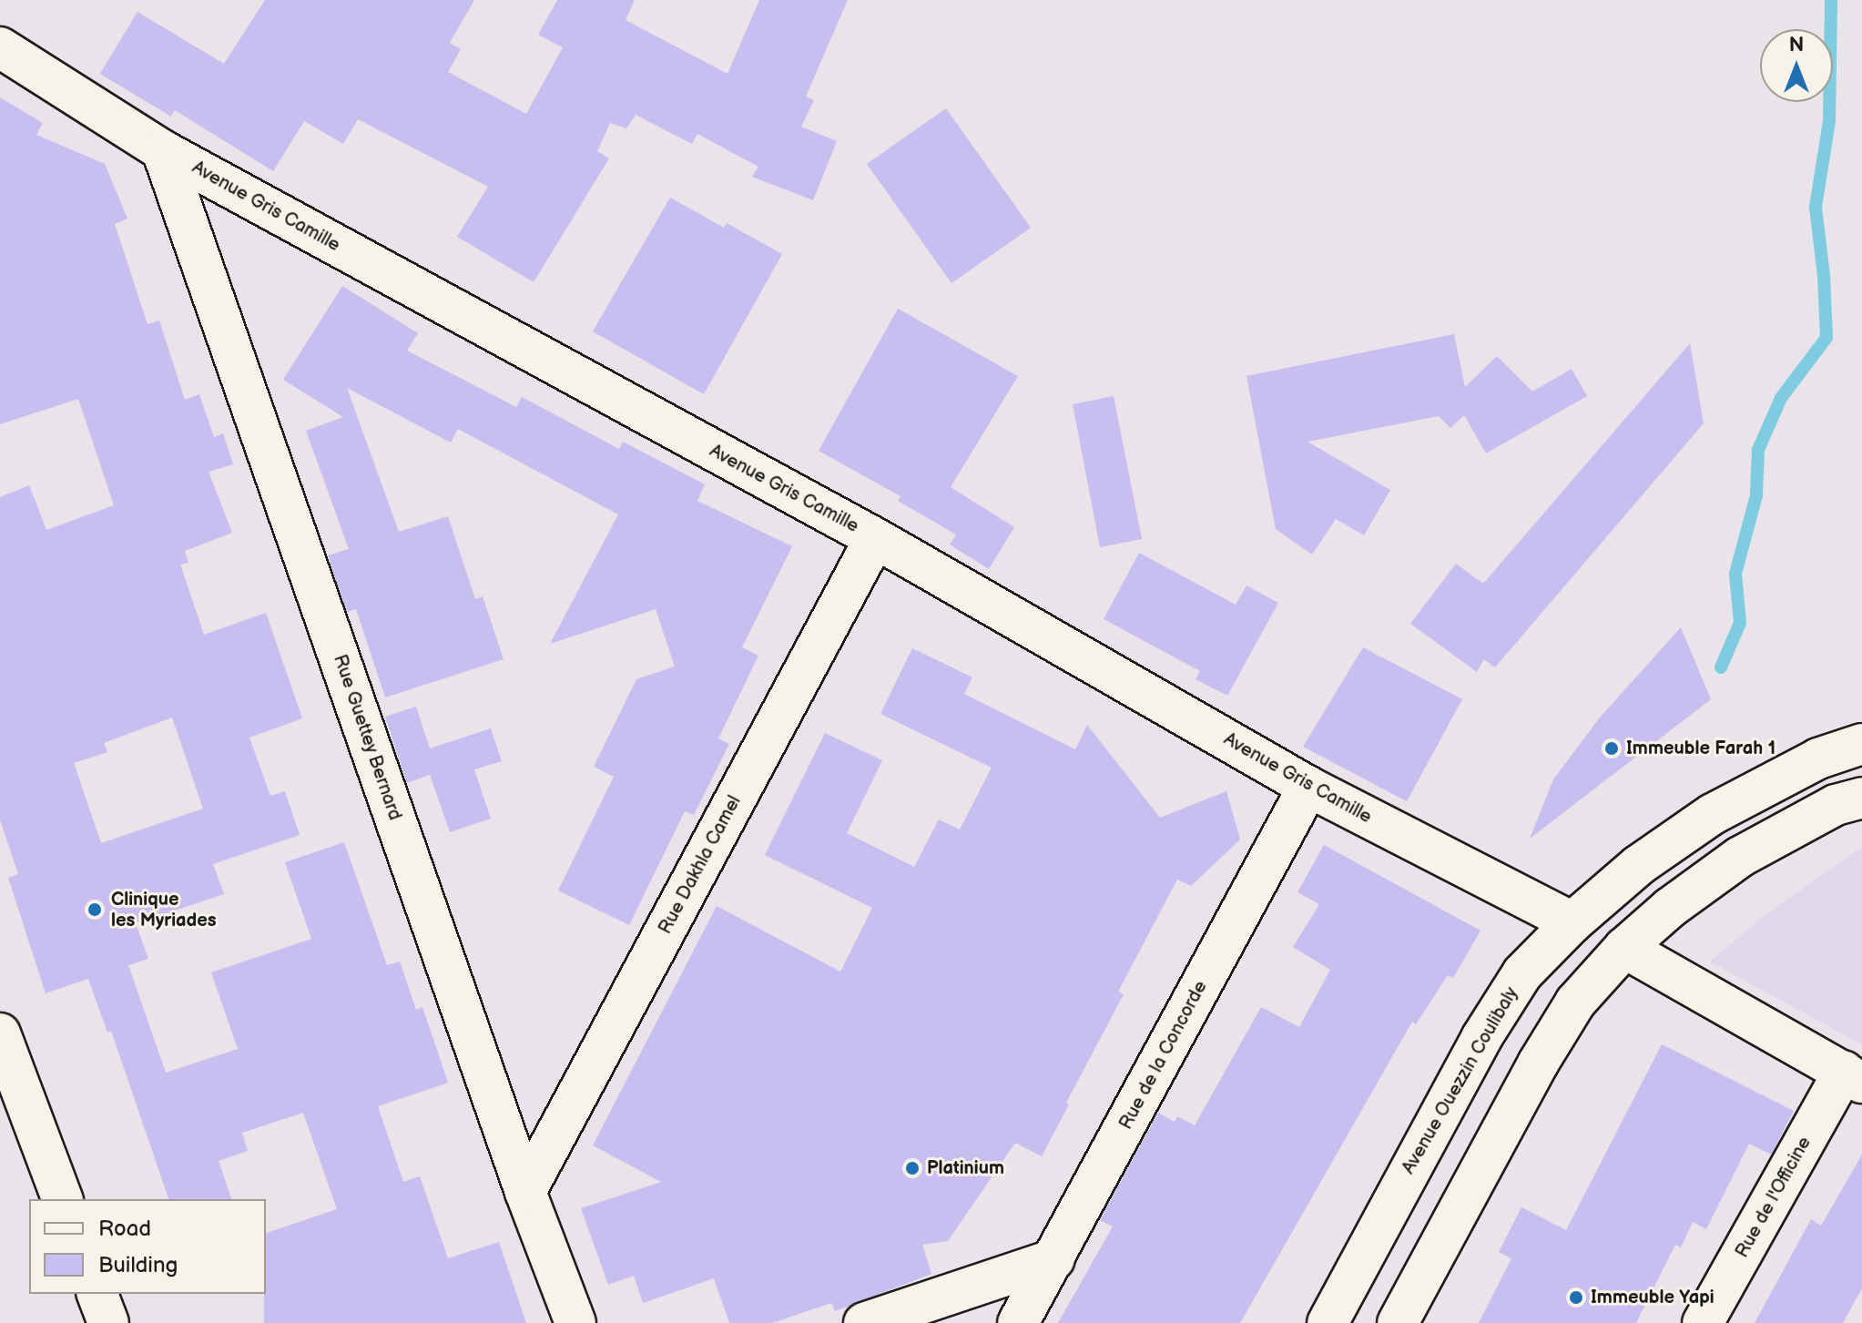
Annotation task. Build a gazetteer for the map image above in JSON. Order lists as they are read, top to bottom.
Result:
{
  "streets": {
    "street": [
      "Avenue Gris Camille",
      "Rue Guettey Bernard",
      "Rue Dakhla Camel",
      "Rue de la Concorde",
      "Avenue Ouezzin Coulibaly",
      "Rue de l'Officine"
    ]
  },
  "crossings": [
    ["Avenue Gris Camille", "Rue Guettey Bernard"],
    ["Avenue Gris Camille", "Rue Dakhla Camel"],
    ["Avenue Gris Camille", "Rue de la Concorde"],
    ["Avenue Gris Camille", "Avenue Ouezzin Coulibaly"],
    ["Rue Guettey Bernard", "Rue Dakhla Camel"]
  ],
  "places": [
    "Immeuble Farah 1",
    "Clinique les Myriades",
    "Platinium",
    "Immeuble Yapi"
  ],
  "legend": ["Road", "Building"],
  "north": "top"
}
